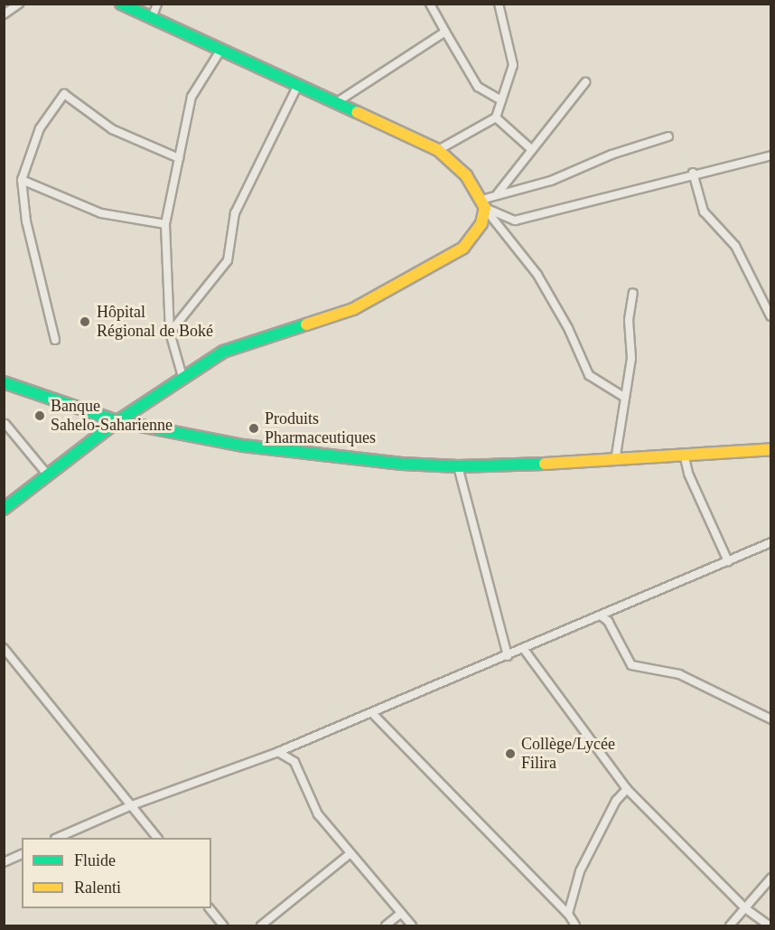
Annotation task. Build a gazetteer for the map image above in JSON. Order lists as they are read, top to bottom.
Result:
{
  "places": [
    "Hôpital Régional de Boké",
    "Banque Sahelo-Saharienne",
    "Produits Pharmaceutiques",
    "Collège/Lycée Filira"
  ],
  "legend": ["Fluide", "Ralenti"]
}
